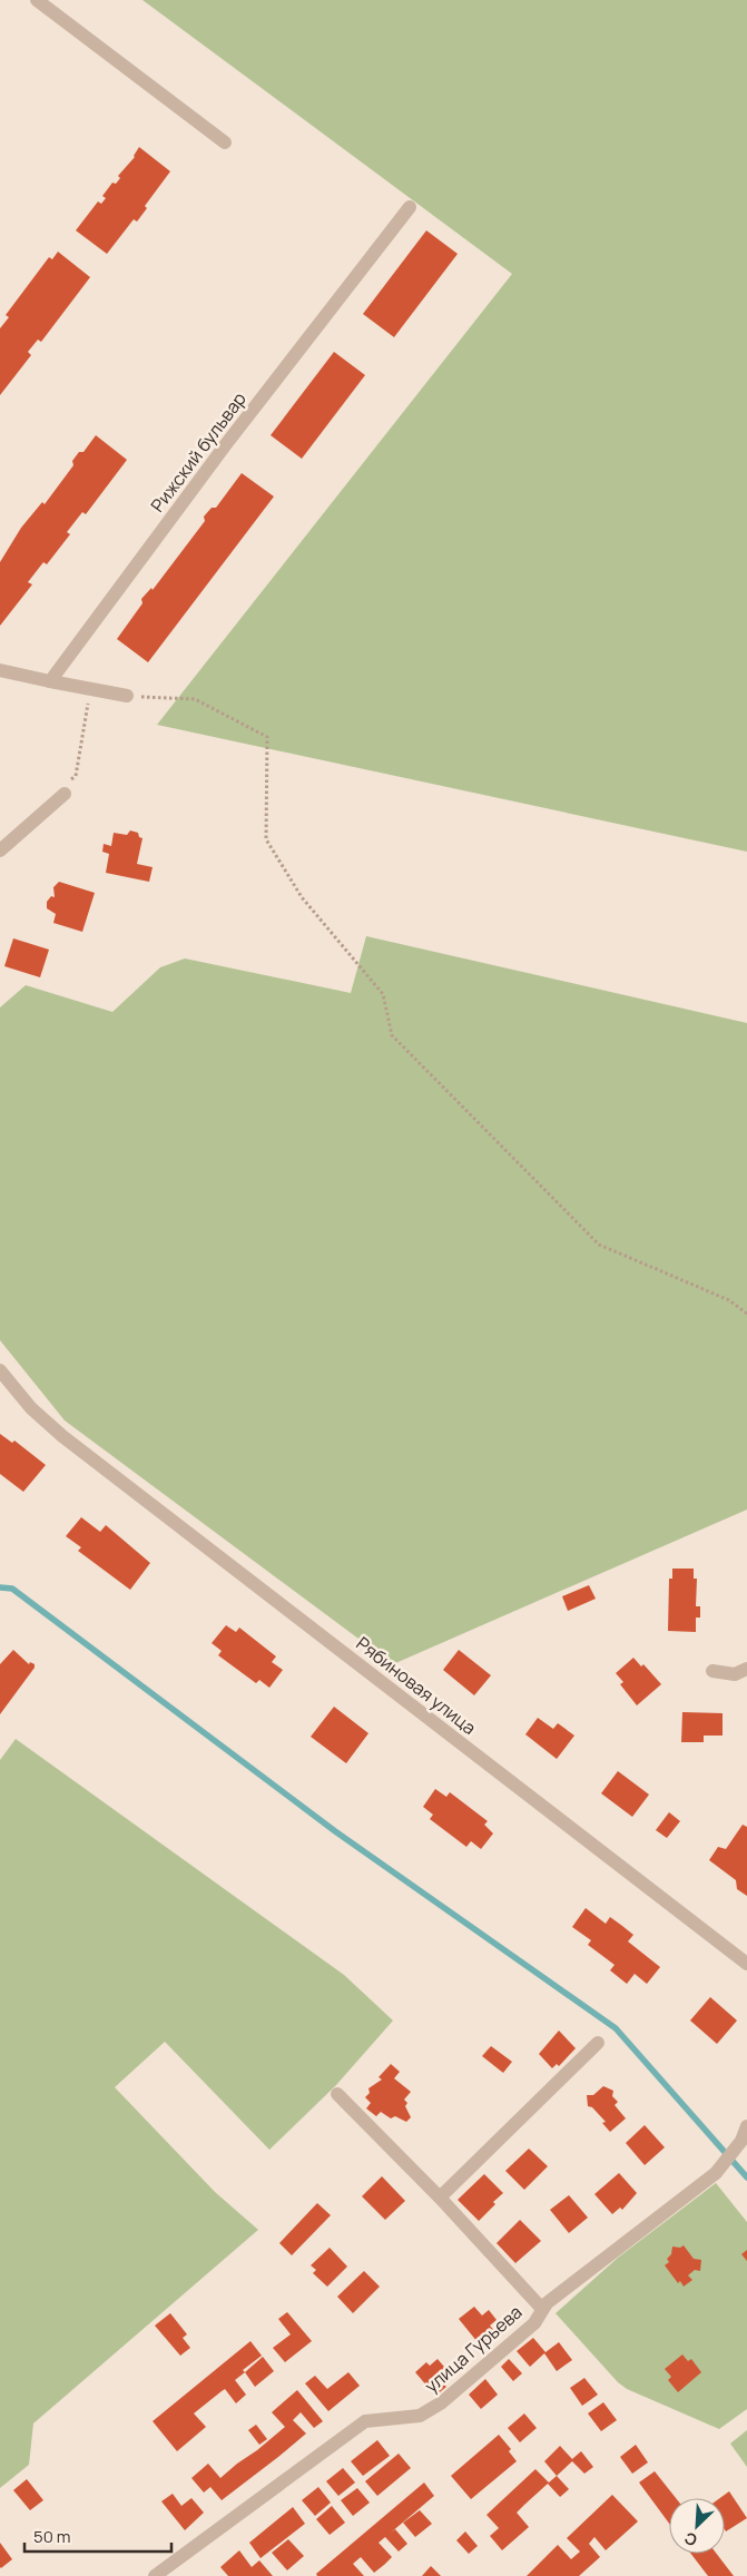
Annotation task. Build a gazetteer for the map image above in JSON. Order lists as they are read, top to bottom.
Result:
{
  "streets": {
    "street": ["Рижский бульвар", "Рябиновая улица", "улица Гурьева"]
  },
  "scale_bar": "50 m",
  "north": "bottom left"
}
